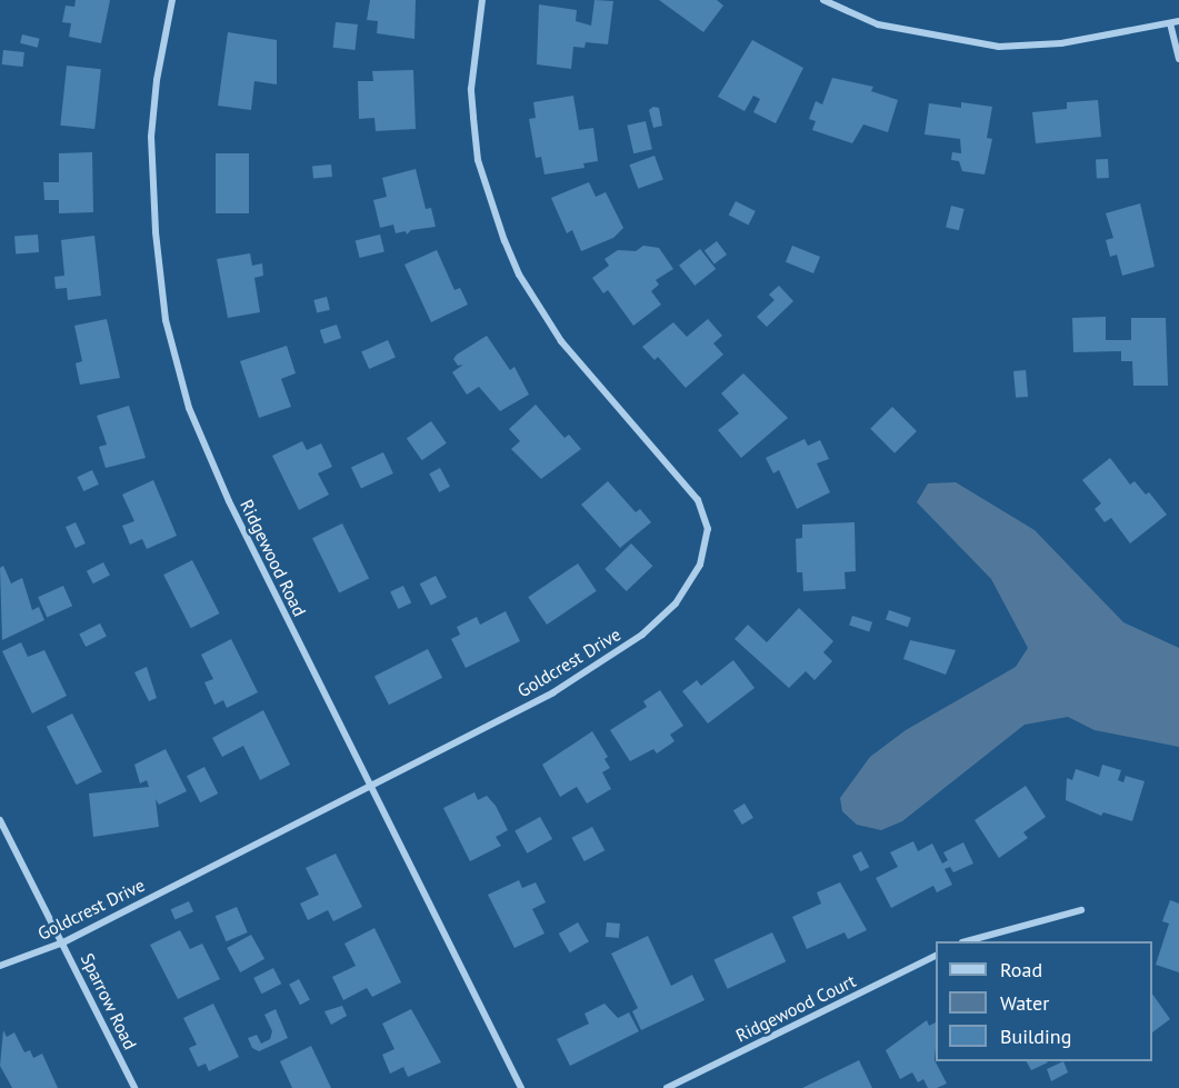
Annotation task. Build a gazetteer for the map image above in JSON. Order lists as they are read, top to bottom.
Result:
{
  "streets": {
    "street": [
      "Ridgewood Road",
      "Goldcrest Drive",
      "Sparrow Road",
      "Ridgewood Court"
    ]
  },
  "crossings": [
    ["Ridgewood Road", "Goldcrest Drive"],
    ["Goldcrest Drive", "Sparrow Road"]
  ],
  "legend": ["Road", "Water", "Building"]
}
